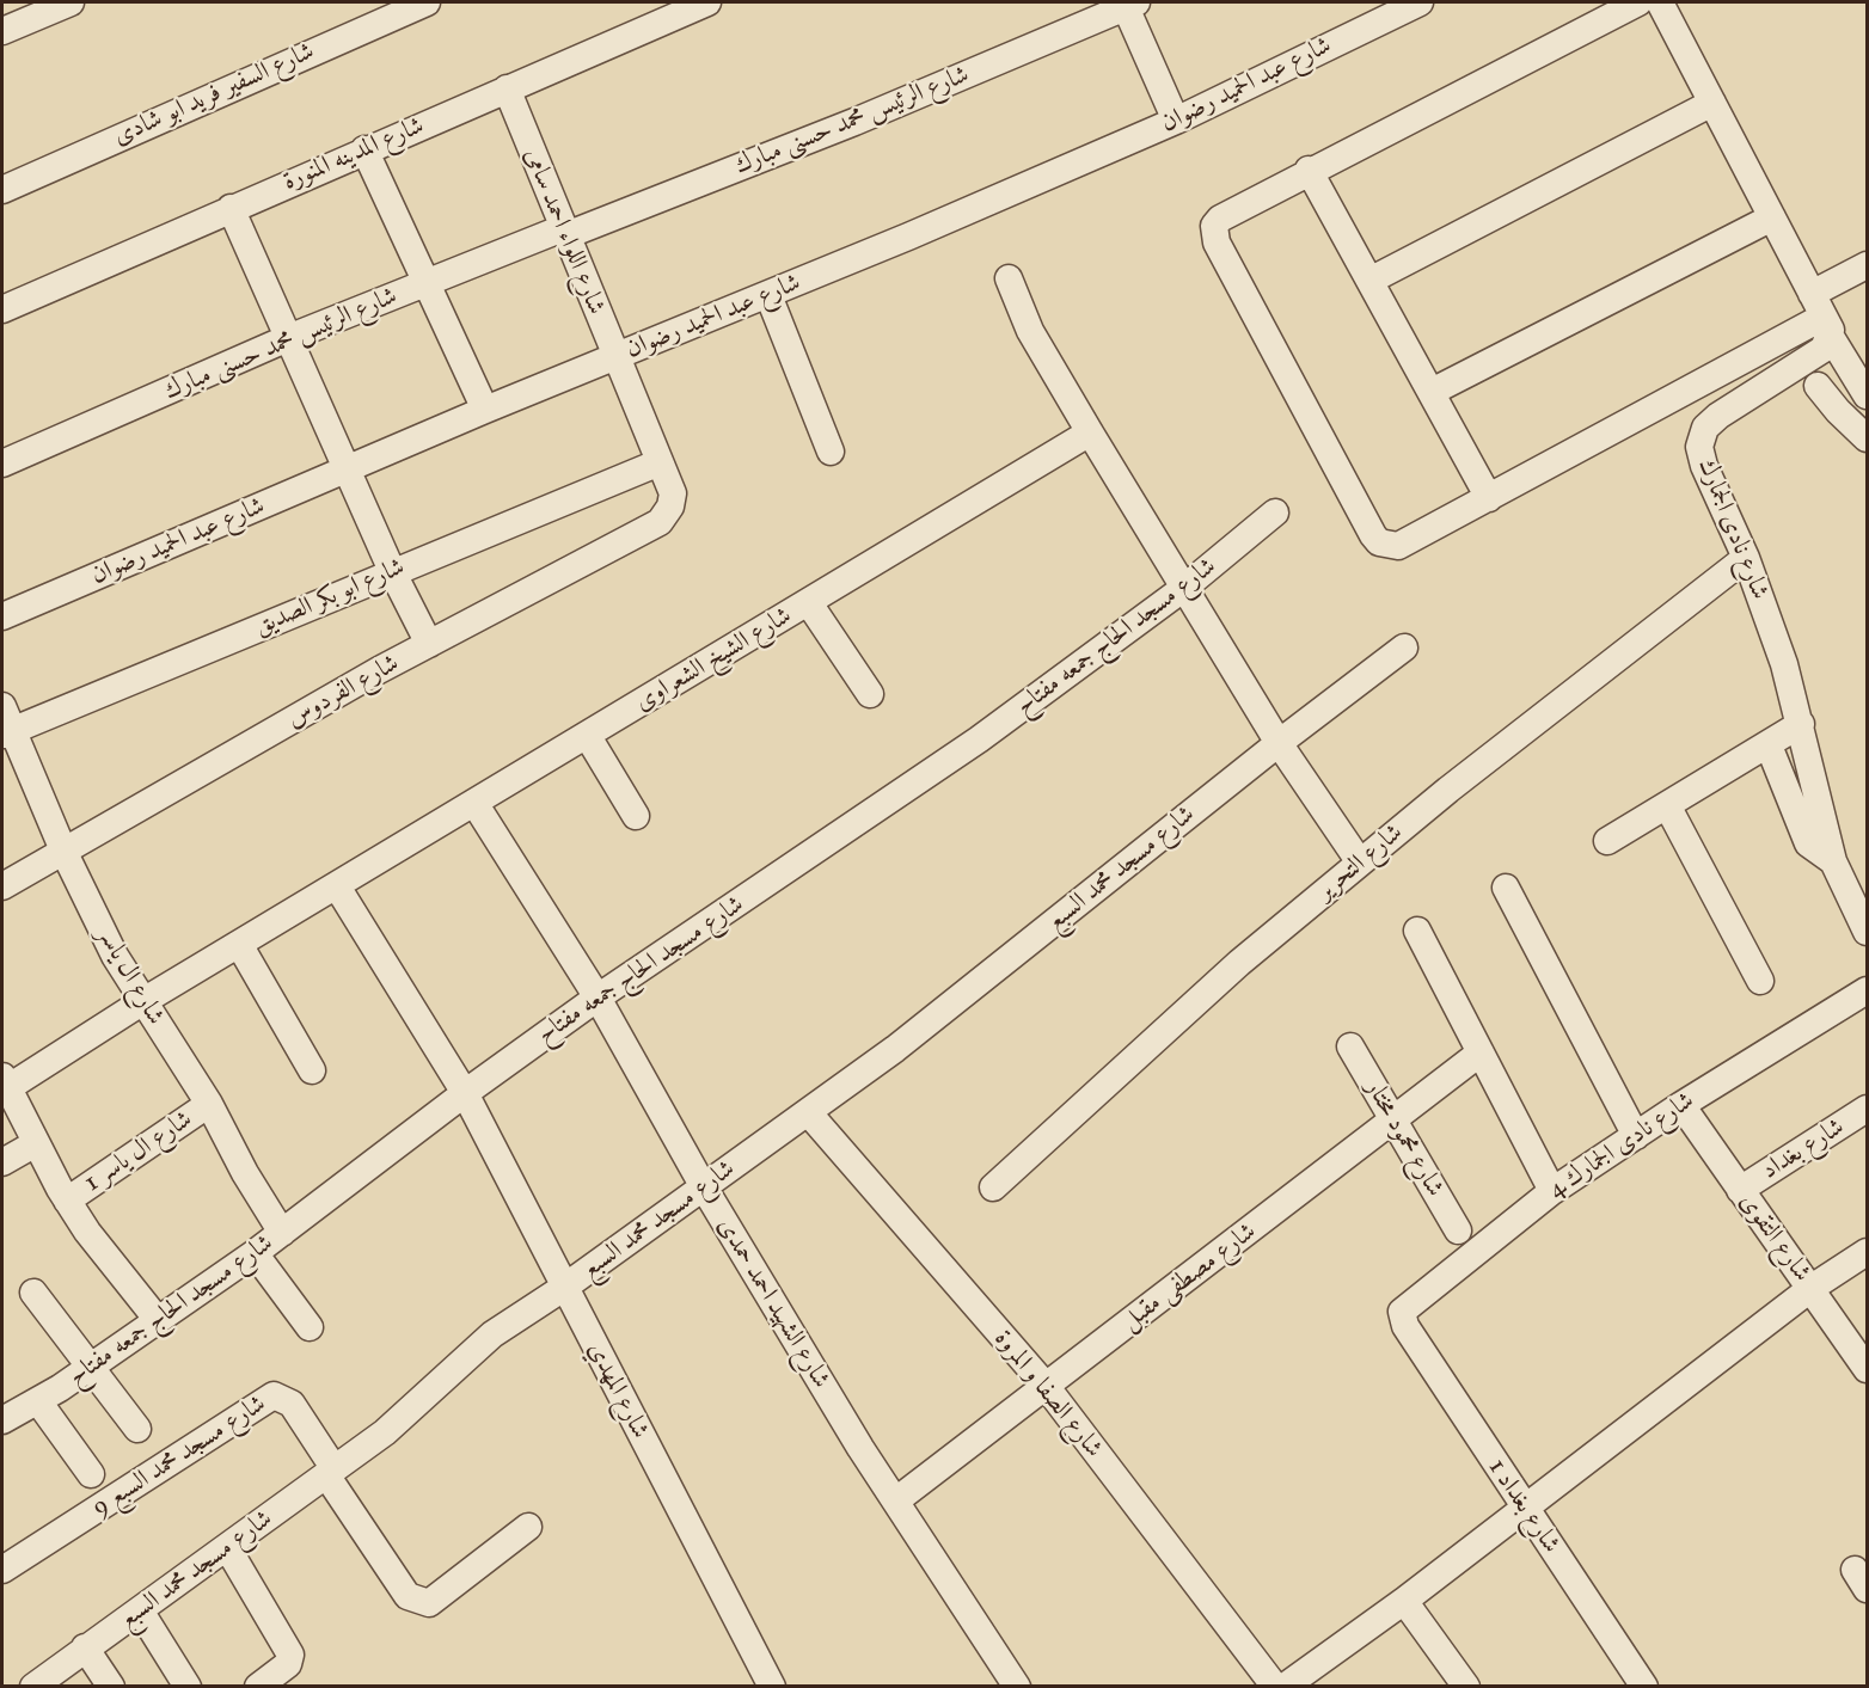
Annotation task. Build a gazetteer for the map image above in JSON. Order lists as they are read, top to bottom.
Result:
{
  "streets": {
    "street": [
      "شارع عبد الحميد رضوان",
      "شارع السفير فريد ابو شادى",
      "شارع الرئيس محمد حسنى مبارك",
      "شارع المدينه المنورة",
      "شارع اللواء احمد سامى",
      "شارع نادى الجمارك",
      "شارع ابو بكر الصديق",
      "شارع مسجد الحاج جمعه مفتاح",
      "شارع الشيخ الشعراوى",
      "شارع الفردوس",
      "شارع التحرير",
      "شارع مسجد محمد السبع",
      "شارع ال ياسر",
      "شارع محمود مختار",
      "شارع نادى الجمارك 4",
      "شارع بغداد",
      "شارع ال ياسر 1",
      "شارع التقوى",
      "شارع مصطفى مقبل",
      "شارع الشهيد احمد حمدى",
      "شارع المهدي",
      "شارع الصفا و المروة",
      "شارع مسجد محمد السبع 9",
      "شارع بغداد 1"
    ]
  },
  "crossings": [
    ["شارع عبد الحميد رضوان", "شارع اللواء احمد سامى"],
    ["شارع الرئيس محمد حسنى مبارك", "شارع اللواء احمد سامى"],
    ["شارع المدينه المنورة", "شارع اللواء احمد سامى"],
    ["شارع اللواء احمد سامى", "شارع ابو بكر الصديق"],
    ["شارع اللواء احمد سامى", "شارع الفردوس"],
    ["شارع نادى الجمارك", "شارع التحرير"],
    ["شارع ابو بكر الصديق", "شارع ال ياسر"],
    ["شارع مسجد الحاج جمعه مفتاح", "شارع ال ياسر"],
    ["شارع مسجد الحاج جمعه مفتاح", "شارع الشهيد احمد حمدى"],
    ["شارع مسجد الحاج جمعه مفتاح", "شارع المهدي"],
    ["شارع الشيخ الشعراوى", "شارع ال ياسر"],
    ["شارع الشيخ الشعراوى", "شارع الشهيد احمد حمدى"],
    ["شارع الفردوس", "شارع ال ياسر"],
    ["شارع مسجد محمد السبع", "شارع الشهيد احمد حمدى"],
    ["شارع مسجد محمد السبع", "شارع المهدي"],
    ["شارع مسجد محمد السبع", "شارع الصفا و المروة"],
    ["شارع مسجد محمد السبع", "شارع مسجد محمد السبع 9"],
    ["شارع ال ياسر", "شارع ال ياسر 1"],
    ["شارع محمود مختار", "شارع مصطفى مقبل"],
    ["شارع نادى الجمارك 4", "شارع التقوى"],
    ["شارع نادى الجمارك 4", "شارع بغداد 1"],
    ["شارع بغداد", "شارع التقوى"],
    ["شارع مصطفى مقبل", "شارع الشهيد احمد حمدى"],
    ["شارع مصطفى مقبل", "شارع الصفا و المروة"]
  ]
}
